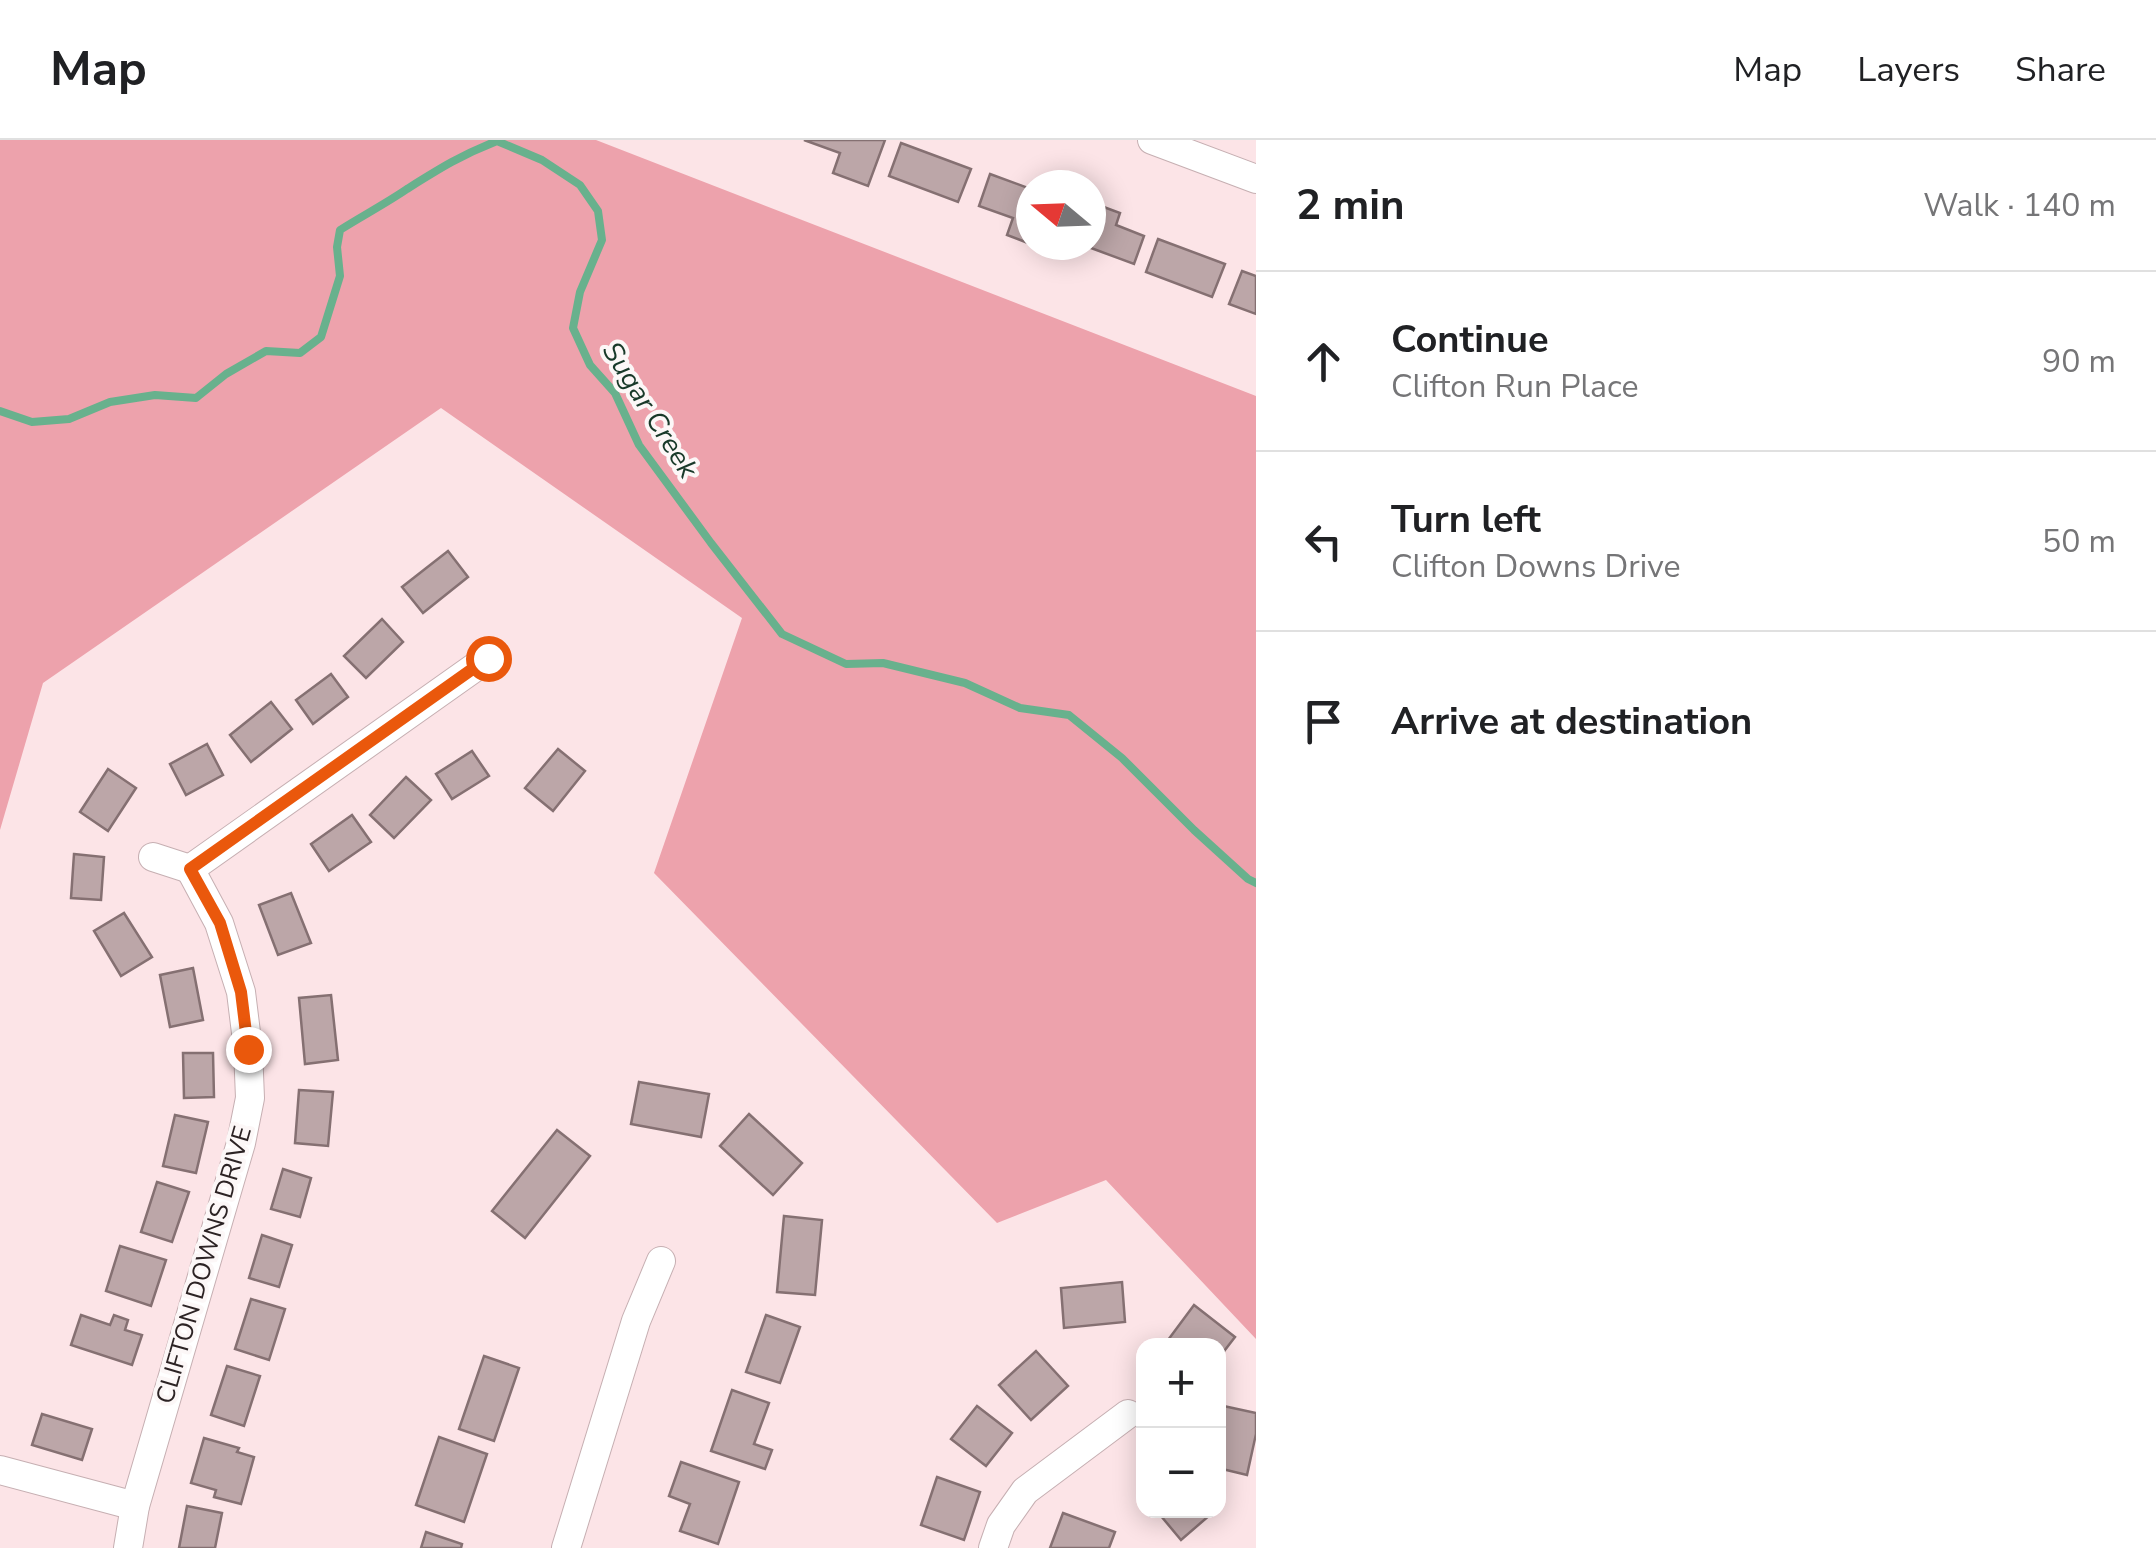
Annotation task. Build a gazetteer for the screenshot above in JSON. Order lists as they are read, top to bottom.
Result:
{
  "streets": {
    "street": ["CLIFTON DOWNS DRIVE"]
  },
  "water": ["Sugar Creek"],
  "north": "left",
  "page": {
    "header": "Map",
    "nav": ["Map", "Layers", "Share"],
    "heading": ["2 min", "Walk · 140 m"],
    "list": [
      ["Continue", "Clifton Run Place", "90 m"],
      ["Turn left", "Clifton Downs Drive", "50 m"],
      "Arrive at destination"
    ],
    "map_buttons": ["+", "−"]
  }
}
